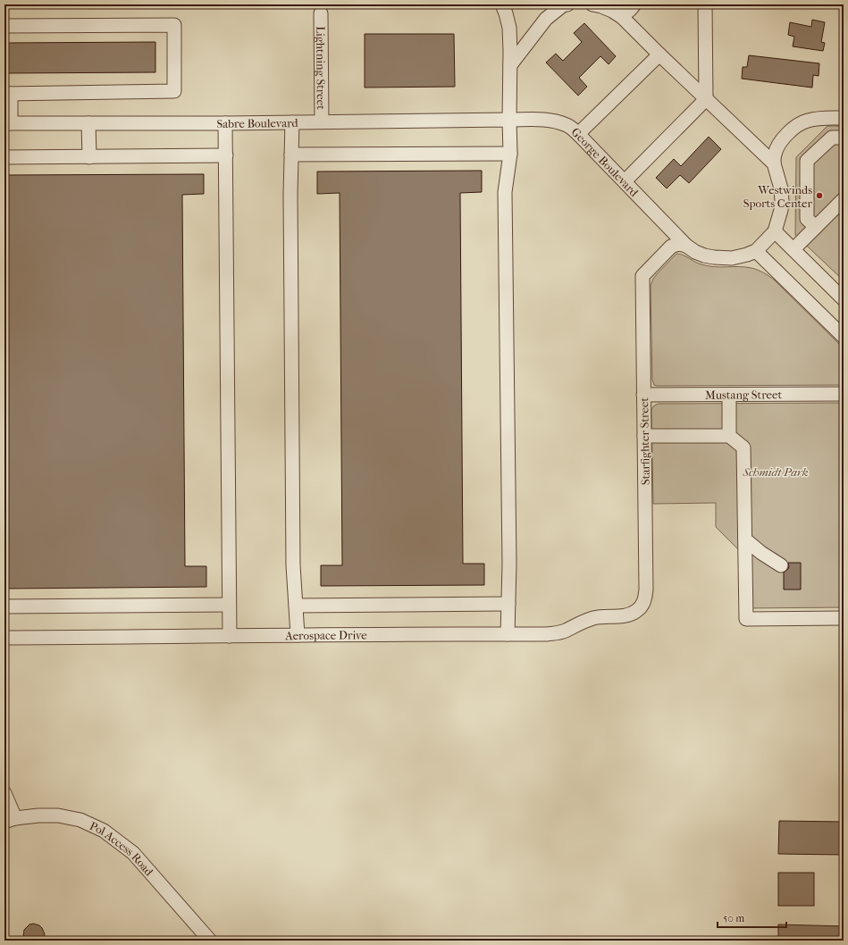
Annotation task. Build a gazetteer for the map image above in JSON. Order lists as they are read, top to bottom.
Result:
{
  "streets": {
    "street": [
      "Lightning Street",
      "Sabre Boulevard",
      "George Boulevard",
      "Mustang Street",
      "Starfighter Street",
      "Aerospace Drive",
      "Pol Access Road"
    ]
  },
  "crossings": [
    ["Lightning Street", "Sabre Boulevard"],
    ["Sabre Boulevard", "George Boulevard"],
    ["George Boulevard", "Starfighter Street"],
    ["Mustang Street", "Starfighter Street"],
    ["Starfighter Street", "Aerospace Drive"]
  ],
  "parks": ["Schmidt Park"],
  "places": ["Westwinds Sports Center"],
  "scale_bar": "50 m"
}
